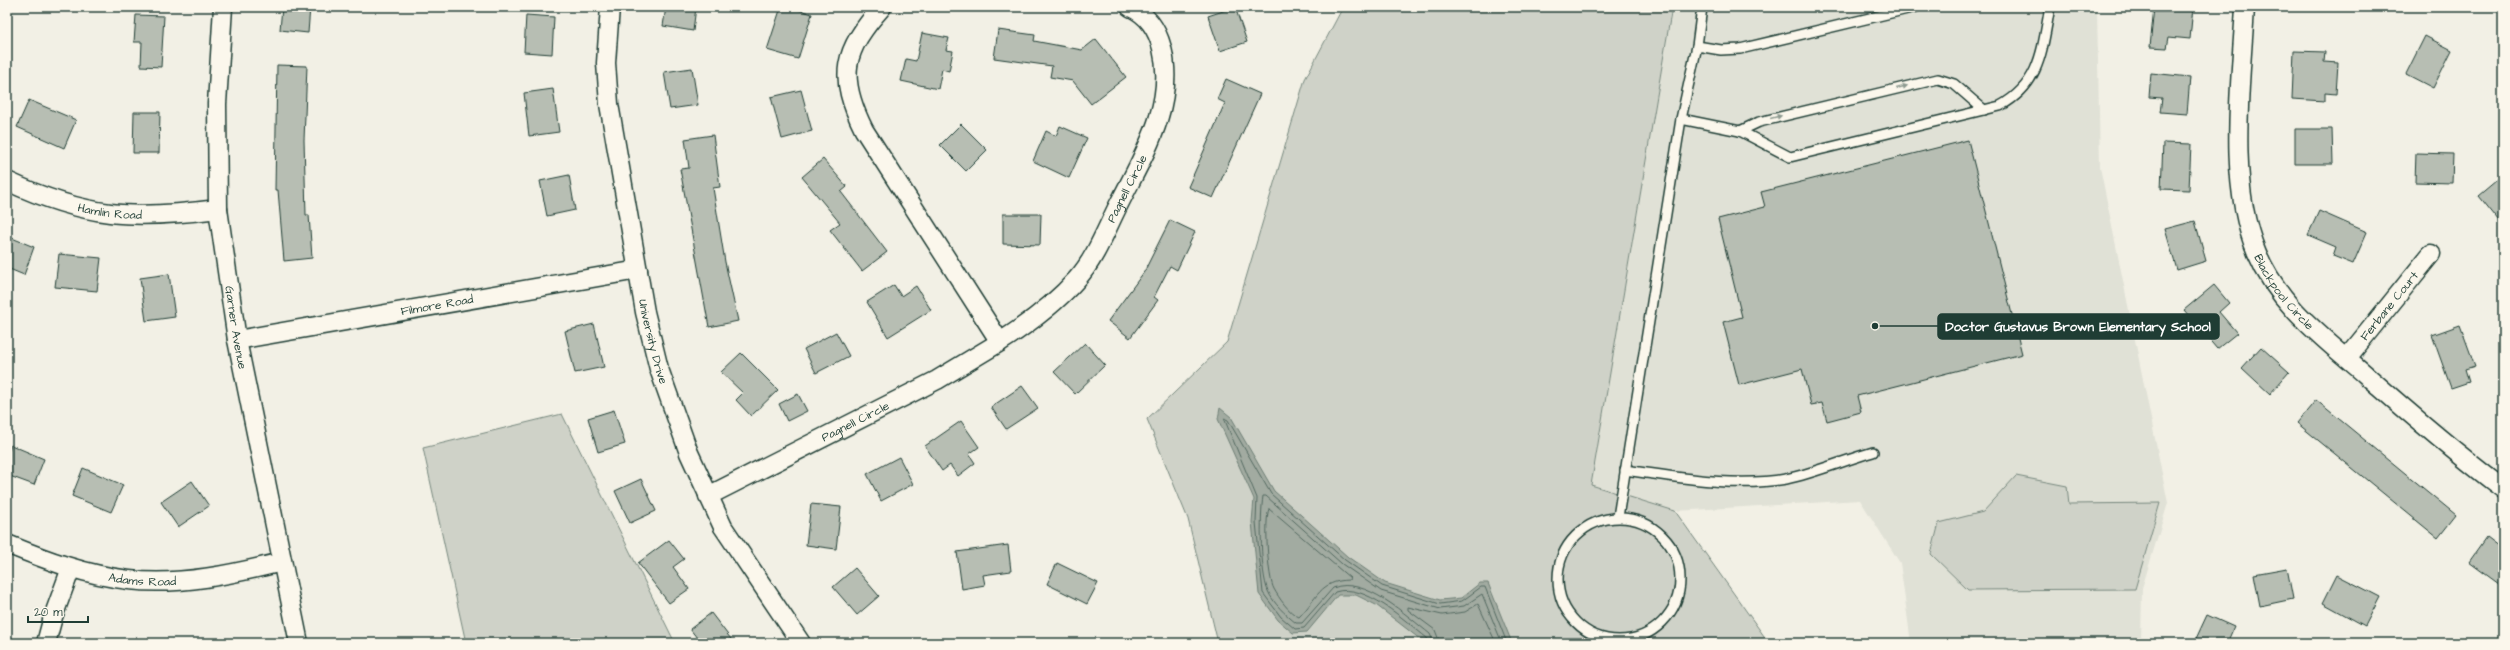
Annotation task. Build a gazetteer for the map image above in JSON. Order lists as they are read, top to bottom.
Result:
{
  "streets": {
    "street": [
      "Pagnell Circle",
      "Hamlin Road",
      "Blackpool Circle",
      "Filmore Road",
      "Ferbane Court",
      "Garner Avenue",
      "University Drive",
      "Adams Road"
    ]
  },
  "crossings": [
    ["Pagnell Circle", "University Drive"],
    ["Hamlin Road", "Garner Avenue"],
    ["Blackpool Circle", "Ferbane Court"],
    ["Filmore Road", "Garner Avenue"],
    ["Filmore Road", "University Drive"],
    ["Garner Avenue", "Adams Road"]
  ],
  "places": ["Doctor Gustavus Brown Elementary School"],
  "scale_bar": "20 m"
}
